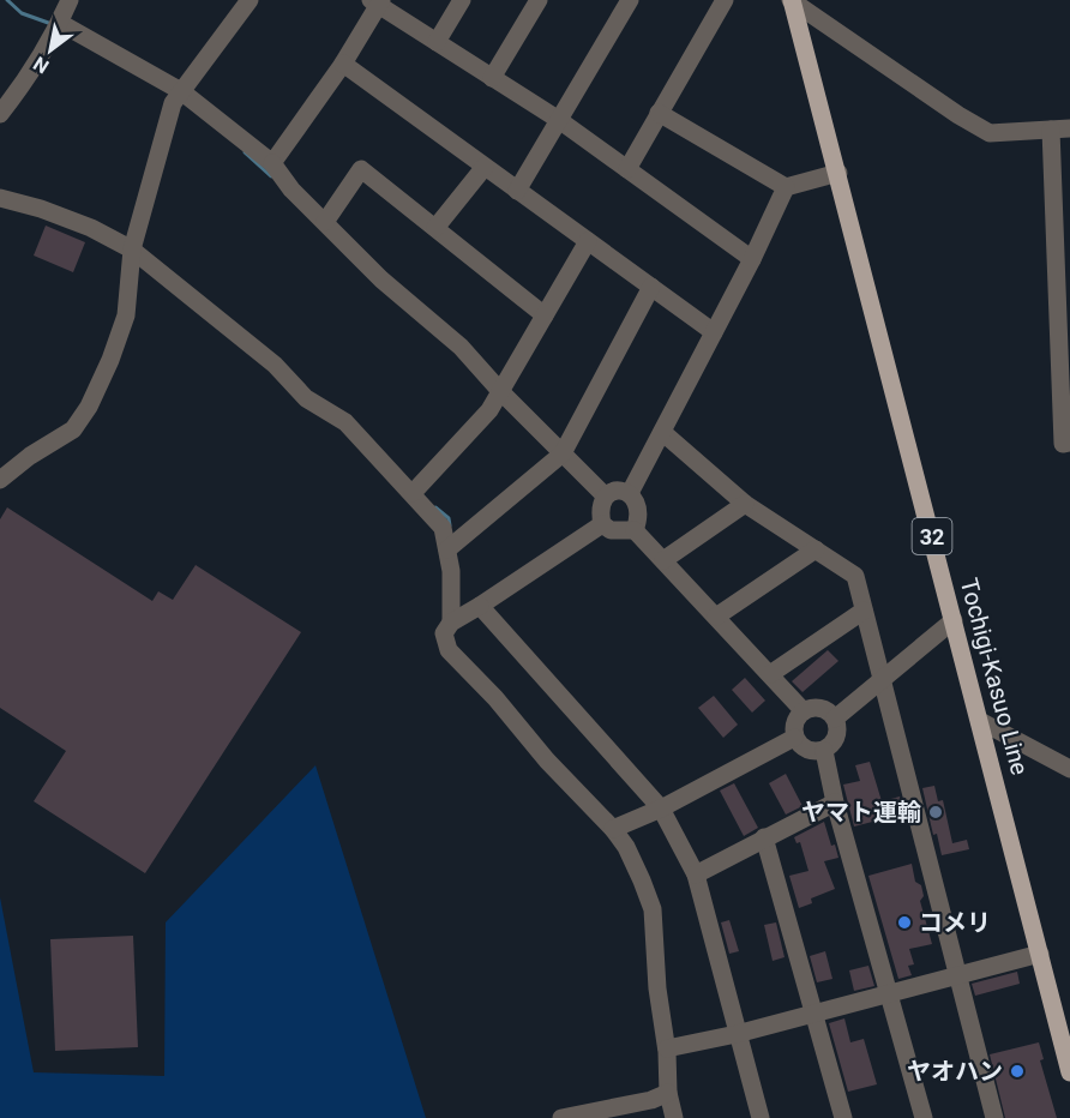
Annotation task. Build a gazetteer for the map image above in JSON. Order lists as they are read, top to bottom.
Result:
{
  "streets": {
    "main road": ["32", "Tochigi-Kasuo Line"]
  },
  "places": ["ヤマト運輸", "コメリ", "ヤオハン"],
  "north": "bottom left"
}
